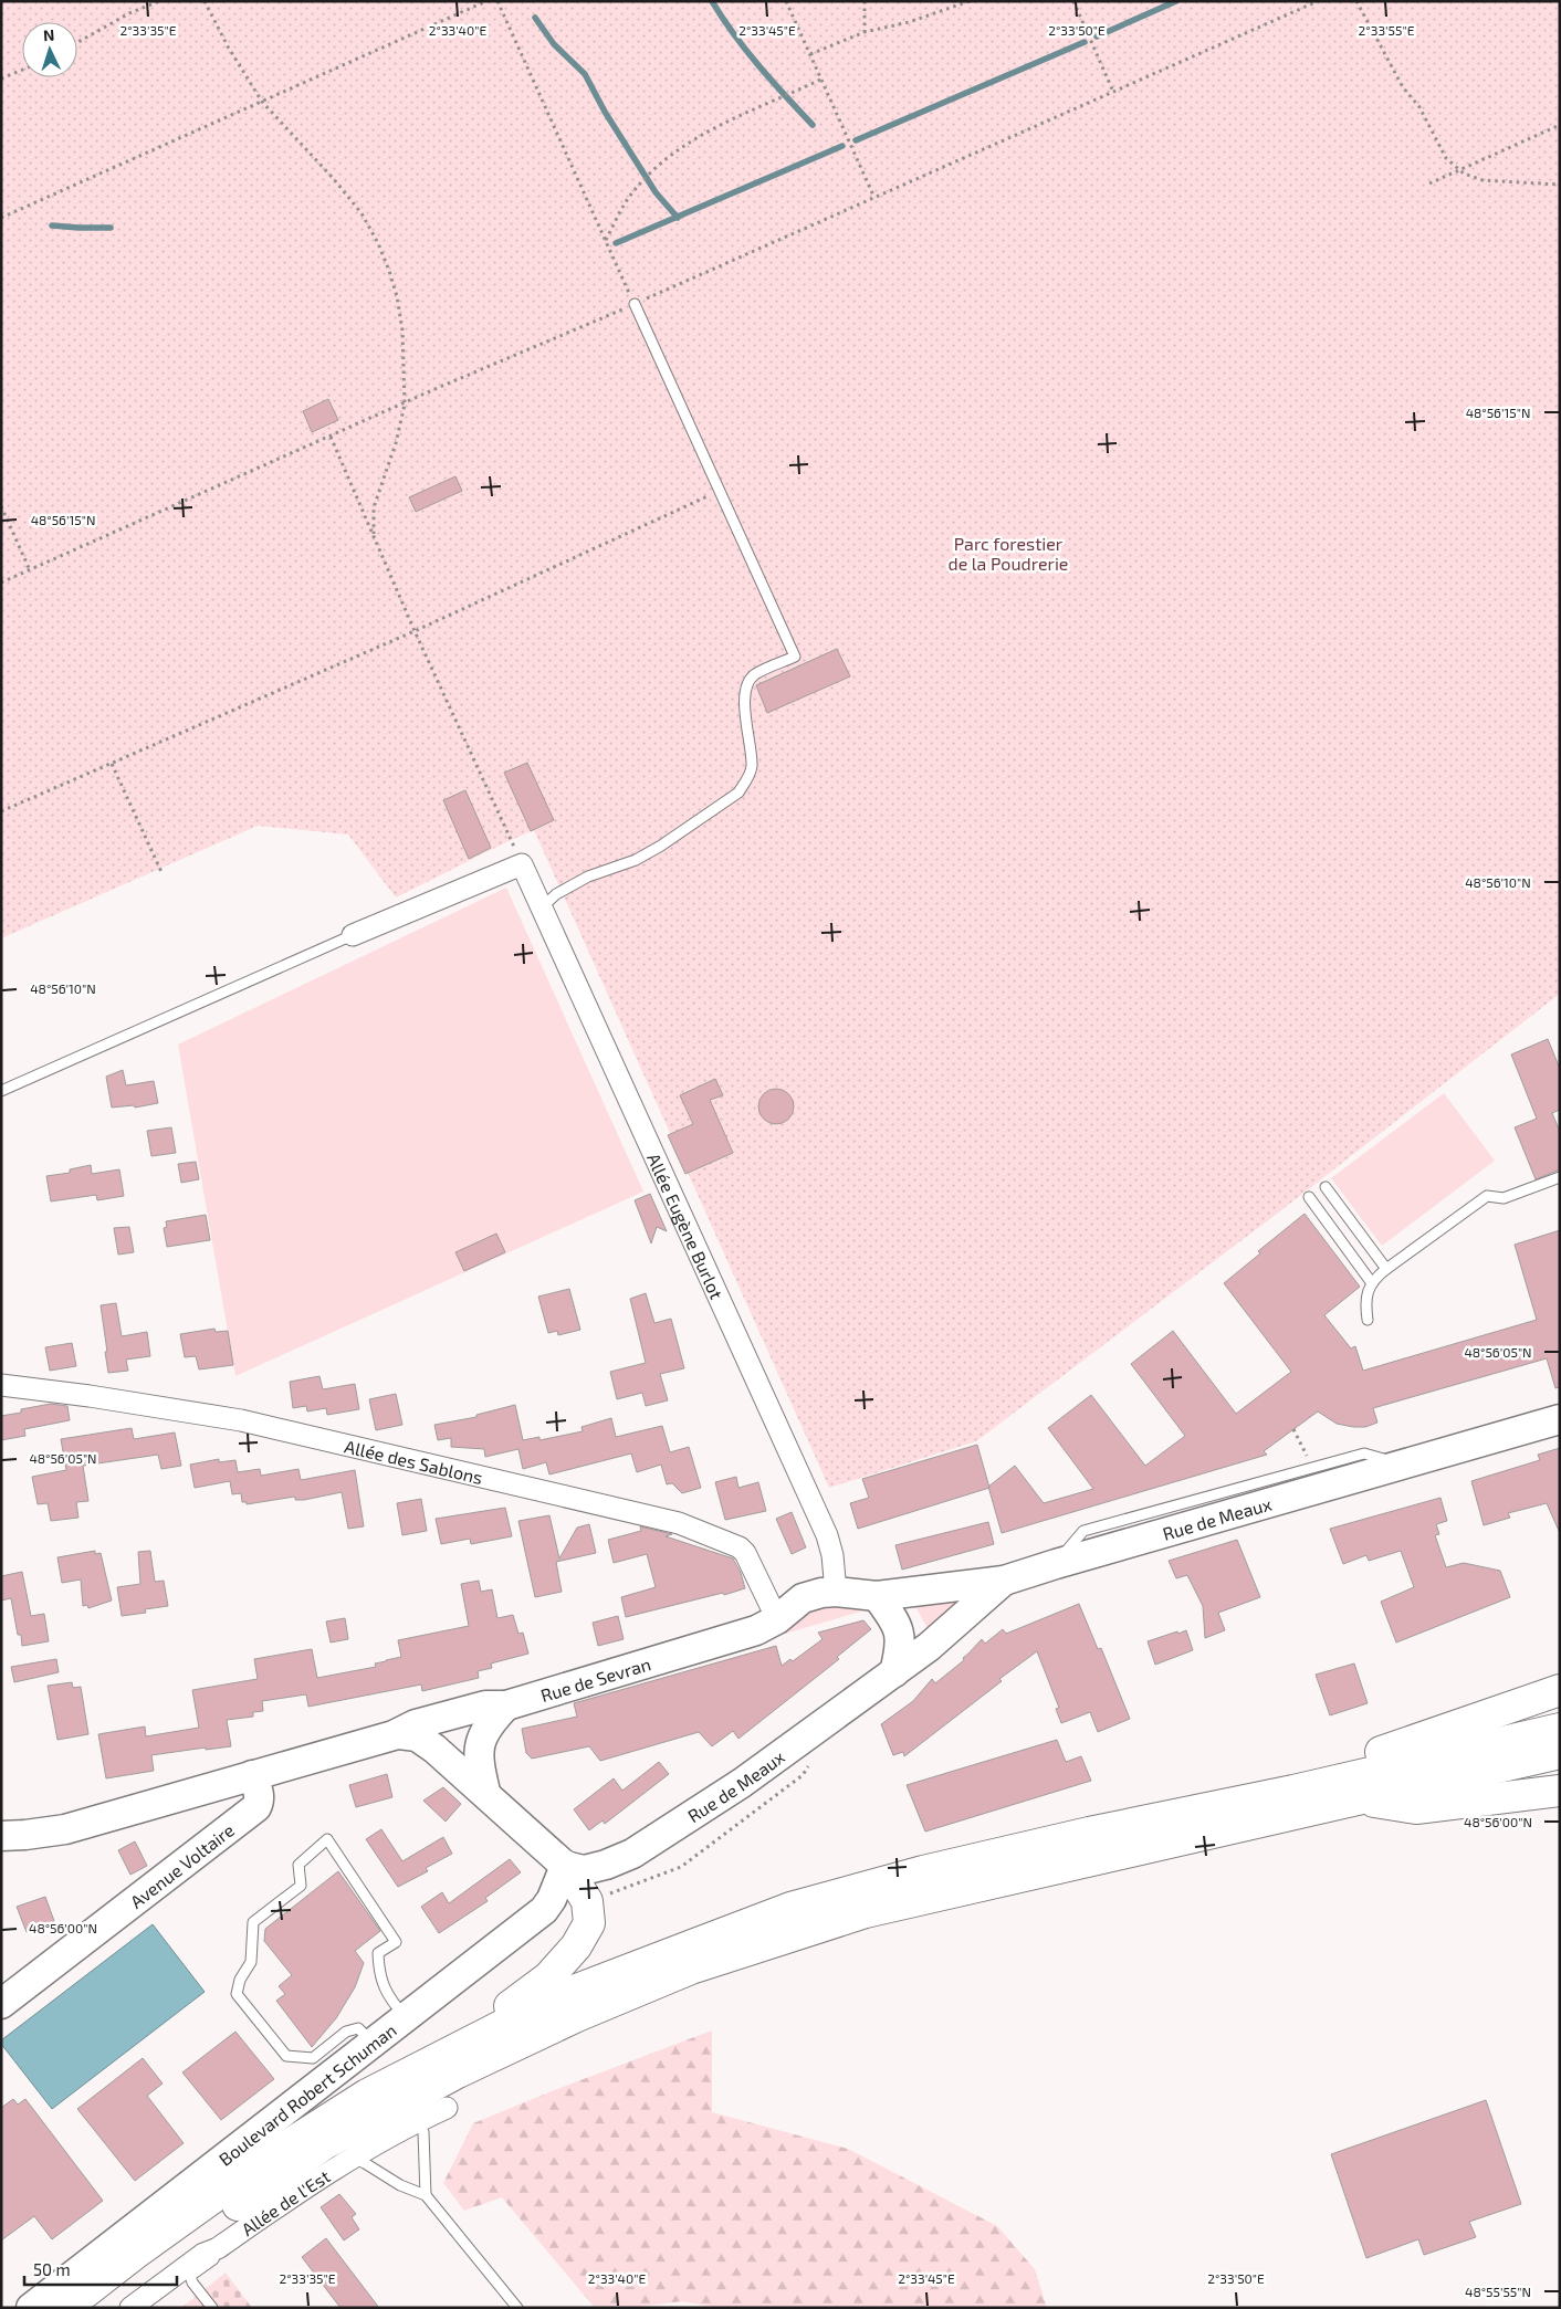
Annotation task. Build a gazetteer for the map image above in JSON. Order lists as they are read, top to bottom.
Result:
{
  "streets": {
    "main road": [
      "Rue de Meaux",
      "Rue de Sevran",
      "Avenue Voltaire",
      "Boulevard Robert Schuman"
    ],
    "street": ["Allée Eugène Burlot", "Allée des Sablons", "Allée de l'Est"]
  },
  "crossings": [
    ["Allée Eugène Burlot", "Rue de Sevran"],
    ["Allée des Sablons", "Rue de Sevran"],
    ["Rue de Meaux", "Rue de Sevran"],
    ["Rue de Meaux", "Boulevard Robert Schuman"],
    ["Rue de Sevran", "Avenue Voltaire"]
  ],
  "parks": ["Parc forestier de la Poudrerie"],
  "scale_bar": "50 m",
  "north": "top",
  "coordinates": [
    "2°33'35\"E",
    "2°33'40\"E",
    "2°33'45\"E",
    "2°33'50\"E",
    "2°33'55\"E",
    "48°56'15\"N",
    "48°56'10\"N",
    "48°56'05\"N",
    "48°56'00\"N",
    "48°55'55\"N"
  ]
}
